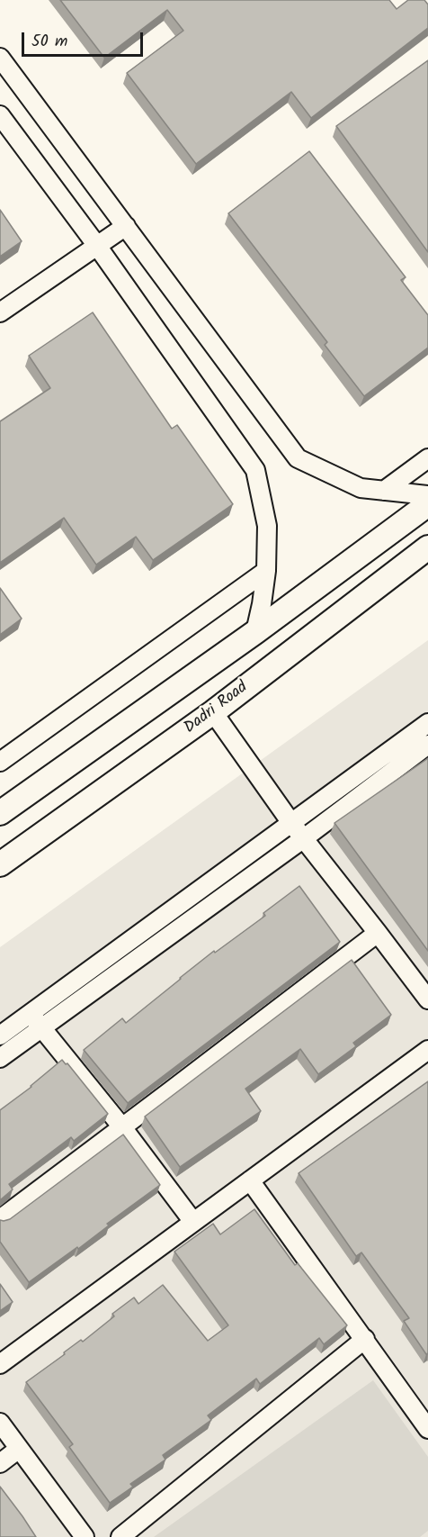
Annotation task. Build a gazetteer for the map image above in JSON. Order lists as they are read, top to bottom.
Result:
{
  "streets": {
    "main road": ["Dadri Road"]
  },
  "scale_bar": "50 m"
}
